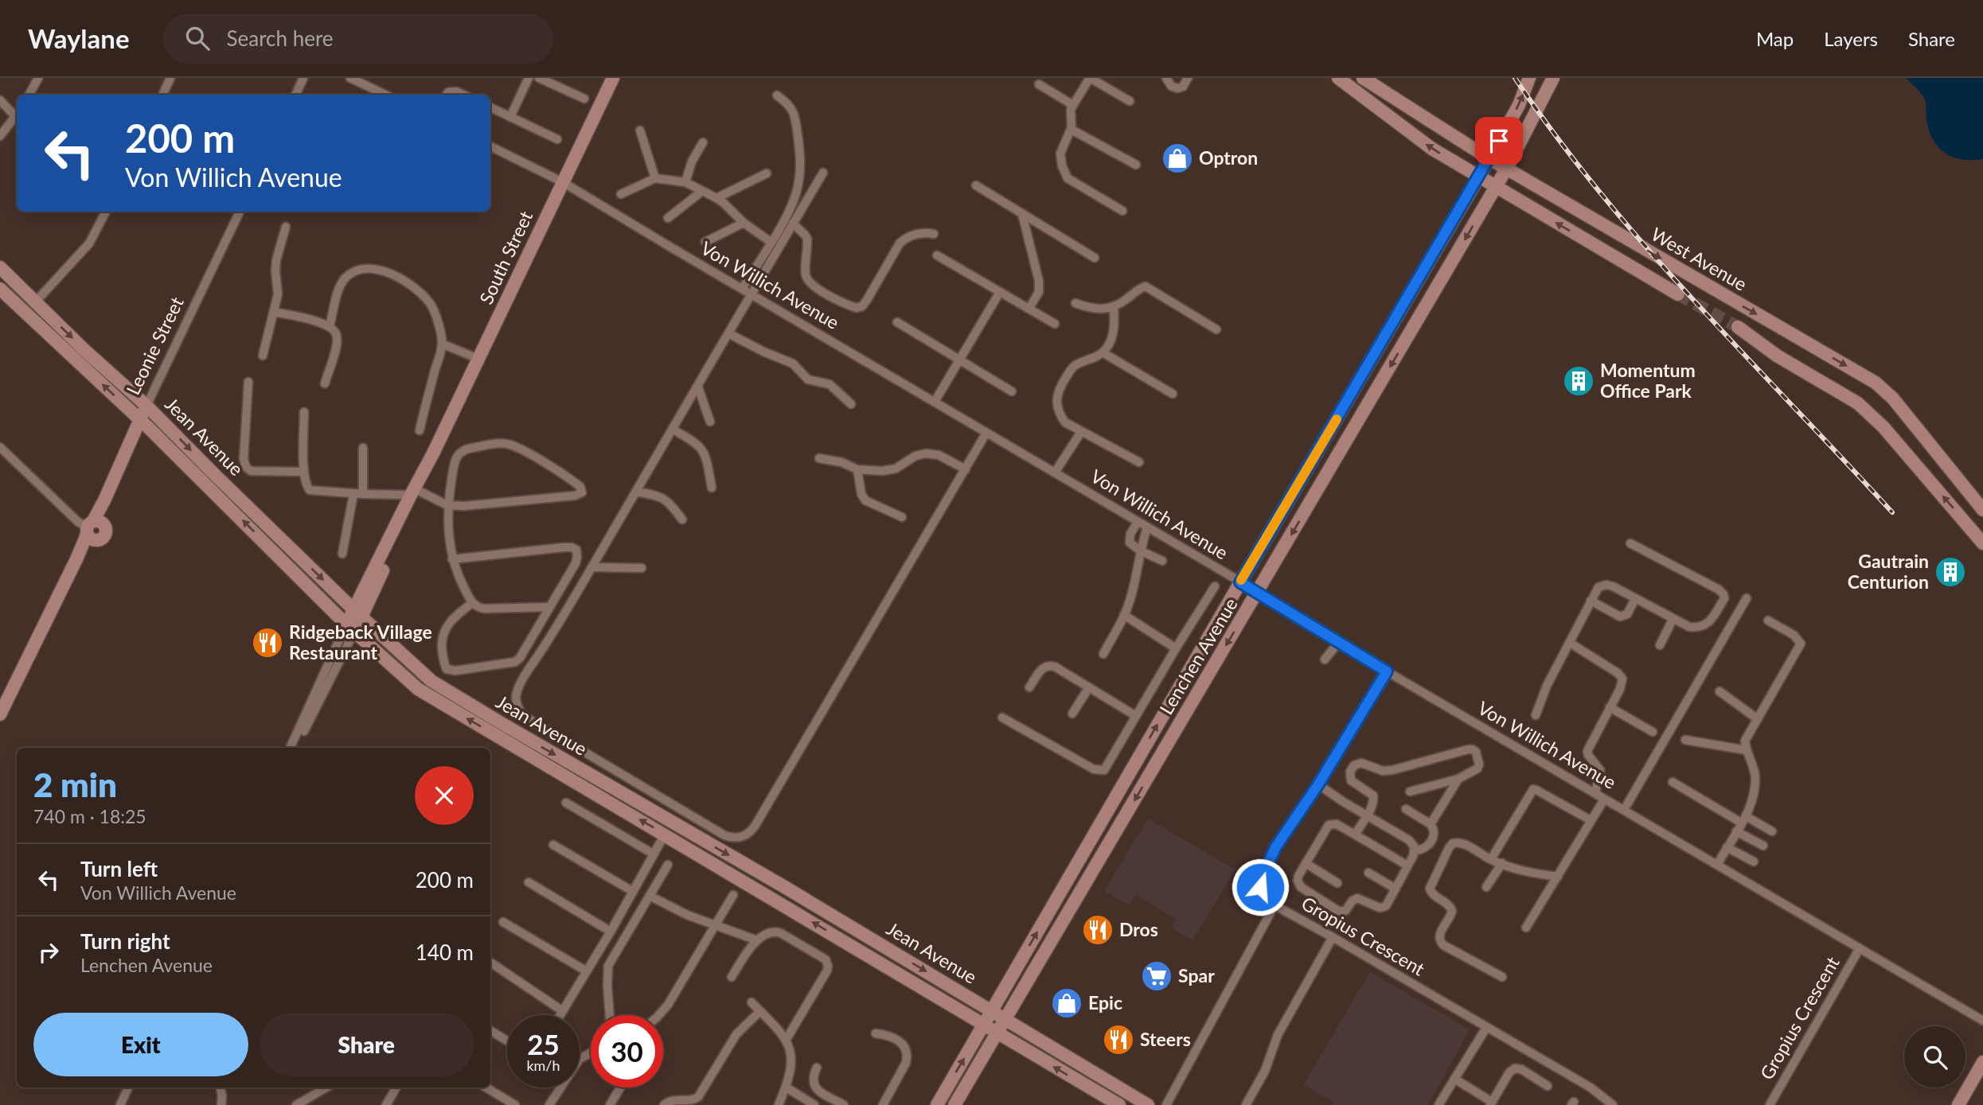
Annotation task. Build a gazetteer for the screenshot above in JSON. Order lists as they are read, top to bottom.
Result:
{
  "streets": {
    "main road": [
      "South Street",
      "West Avenue",
      "Leonie Street",
      "Jean Avenue",
      "Lenchen Avenue"
    ],
    "street": ["Von Willich Avenue", "Gropius Crescent"]
  },
  "crossings": [
    ["South Street", "Von Willich Avenue"],
    ["South Street", "Jean Avenue"],
    ["West Avenue", "Lenchen Avenue"],
    ["Von Willich Avenue", "Lenchen Avenue"],
    ["Von Willich Avenue", "Gropius Crescent"],
    ["Leonie Street", "Jean Avenue"],
    ["Jean Avenue", "Lenchen Avenue"]
  ],
  "places": {
    "shop": ["Optron", "Epic"],
    "building": ["Momentum Office Park", "Gautrain Centurion"],
    "restaurant": ["Ridgeback Village Restaurant", "Dros", "Steers"],
    "supermarket": ["Spar"]
  },
  "page": {
    "header": "Waylane",
    "search": "Search here",
    "nav": ["Map", "Layers", "Share"],
    "turn": ["200 m", "Von Willich Avenue"],
    "heading": ["2 min", "740 m · 18:25"],
    "list": [
      {
        "name": "Turn left",
        "note": "Von Willich Avenue",
        "value": "200 m"
      },
      {
        "name": "Turn right",
        "note": "Lenchen Avenue",
        "value": "140 m"
      }
    ],
    "buttons": ["Exit", "Share"],
    "speed": "25 km/h",
    "limit": "30"
  }
}
